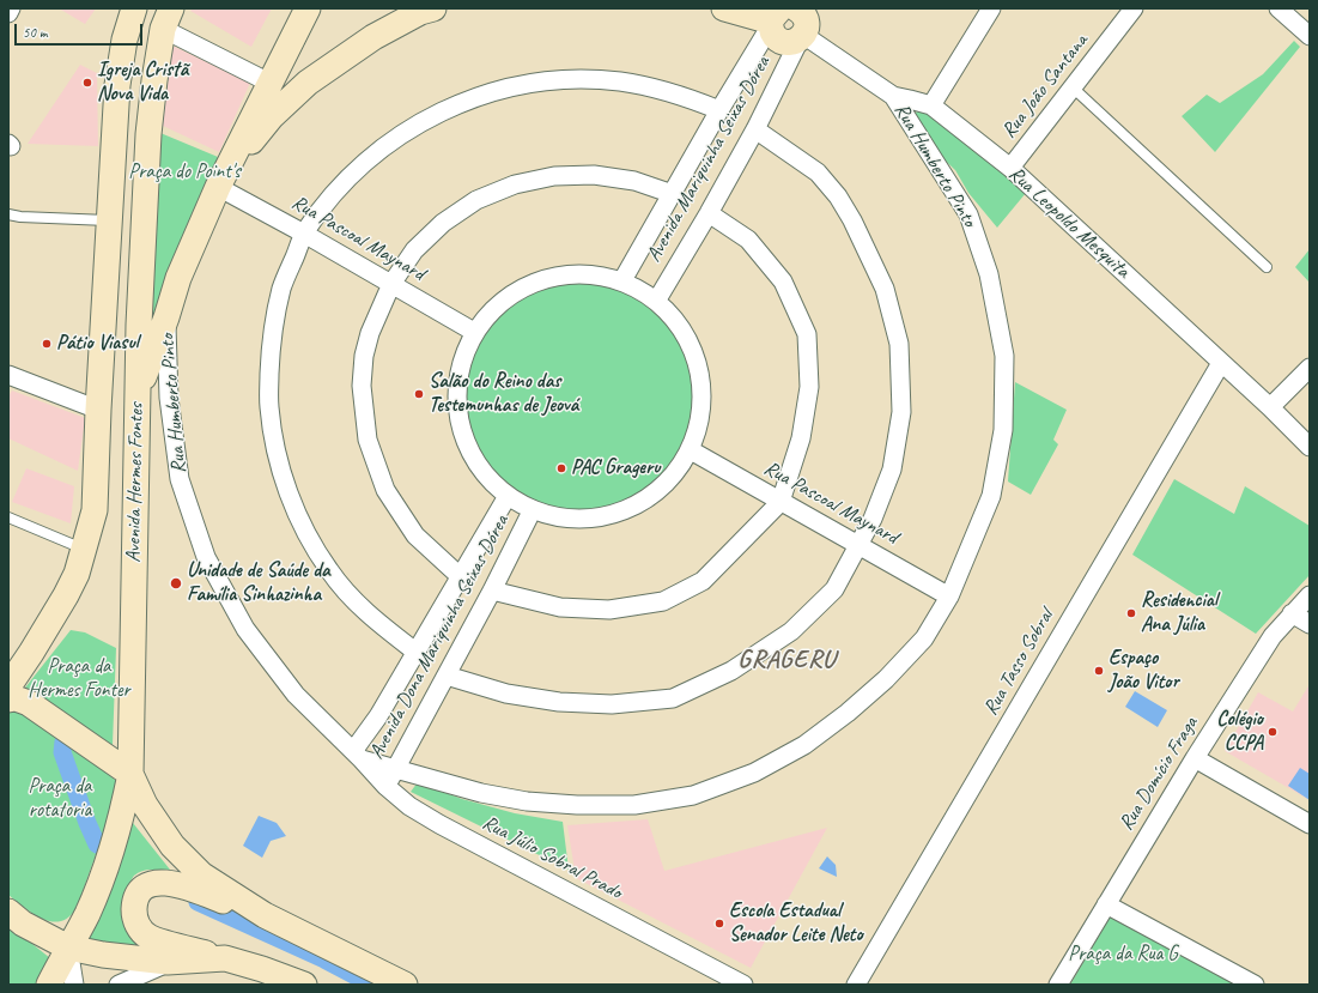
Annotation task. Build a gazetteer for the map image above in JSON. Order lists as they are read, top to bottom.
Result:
{
  "streets": {
    "main road": ["Avenida Hermes Fontes"],
    "street": [
      "Rua João Santana",
      "Avenida Mariquinha Seixas Dórea",
      "Rua Humberto Pinto",
      "Rua Leopoldo Mesquita",
      "Rua Pascoal Maynard",
      "Avenida Dona Mariquinha Seixas Dórea",
      "Rua Tasso Sobral",
      "Rua Domício Fraga",
      "Rua Júlio Sobral Prado"
    ]
  },
  "crossings": [
    ["Rua João Santana", "Rua Leopoldo Mesquita"],
    ["Avenida Mariquinha Seixas Dórea", "Rua Leopoldo Mesquita"],
    ["Rua Humberto Pinto", "Rua Leopoldo Mesquita"],
    ["Rua Humberto Pinto", "Rua Pascoal Maynard"],
    ["Rua Humberto Pinto", "Avenida Dona Mariquinha Seixas Dórea"],
    ["Rua Humberto Pinto", "Rua Júlio Sobral Prado"],
    ["Rua Leopoldo Mesquita", "Rua Tasso Sobral"],
    ["Avenida Dona Mariquinha Seixas Dórea", "Rua Júlio Sobral Prado"]
  ],
  "districts": ["GRAGERU"],
  "parks": [
    "Praça do Point's",
    "Praça da Hermes Fonter",
    "Praça da rotatoria",
    "Praça da Rua G"
  ],
  "places": [
    "Igreja Cristã Nova Vida",
    "Pátio Viasul",
    "Salão do Reino das Testemunhas de Jeová",
    "PAC Grageru",
    "Unidade de Saúde da Família Sinhazinha",
    "Residencial Ana Júlia",
    "Espaço João Vitor",
    "Colégio CCPA",
    "Escola Estadual Senador Leite Neto"
  ],
  "scale_bar": "50 m"
}
